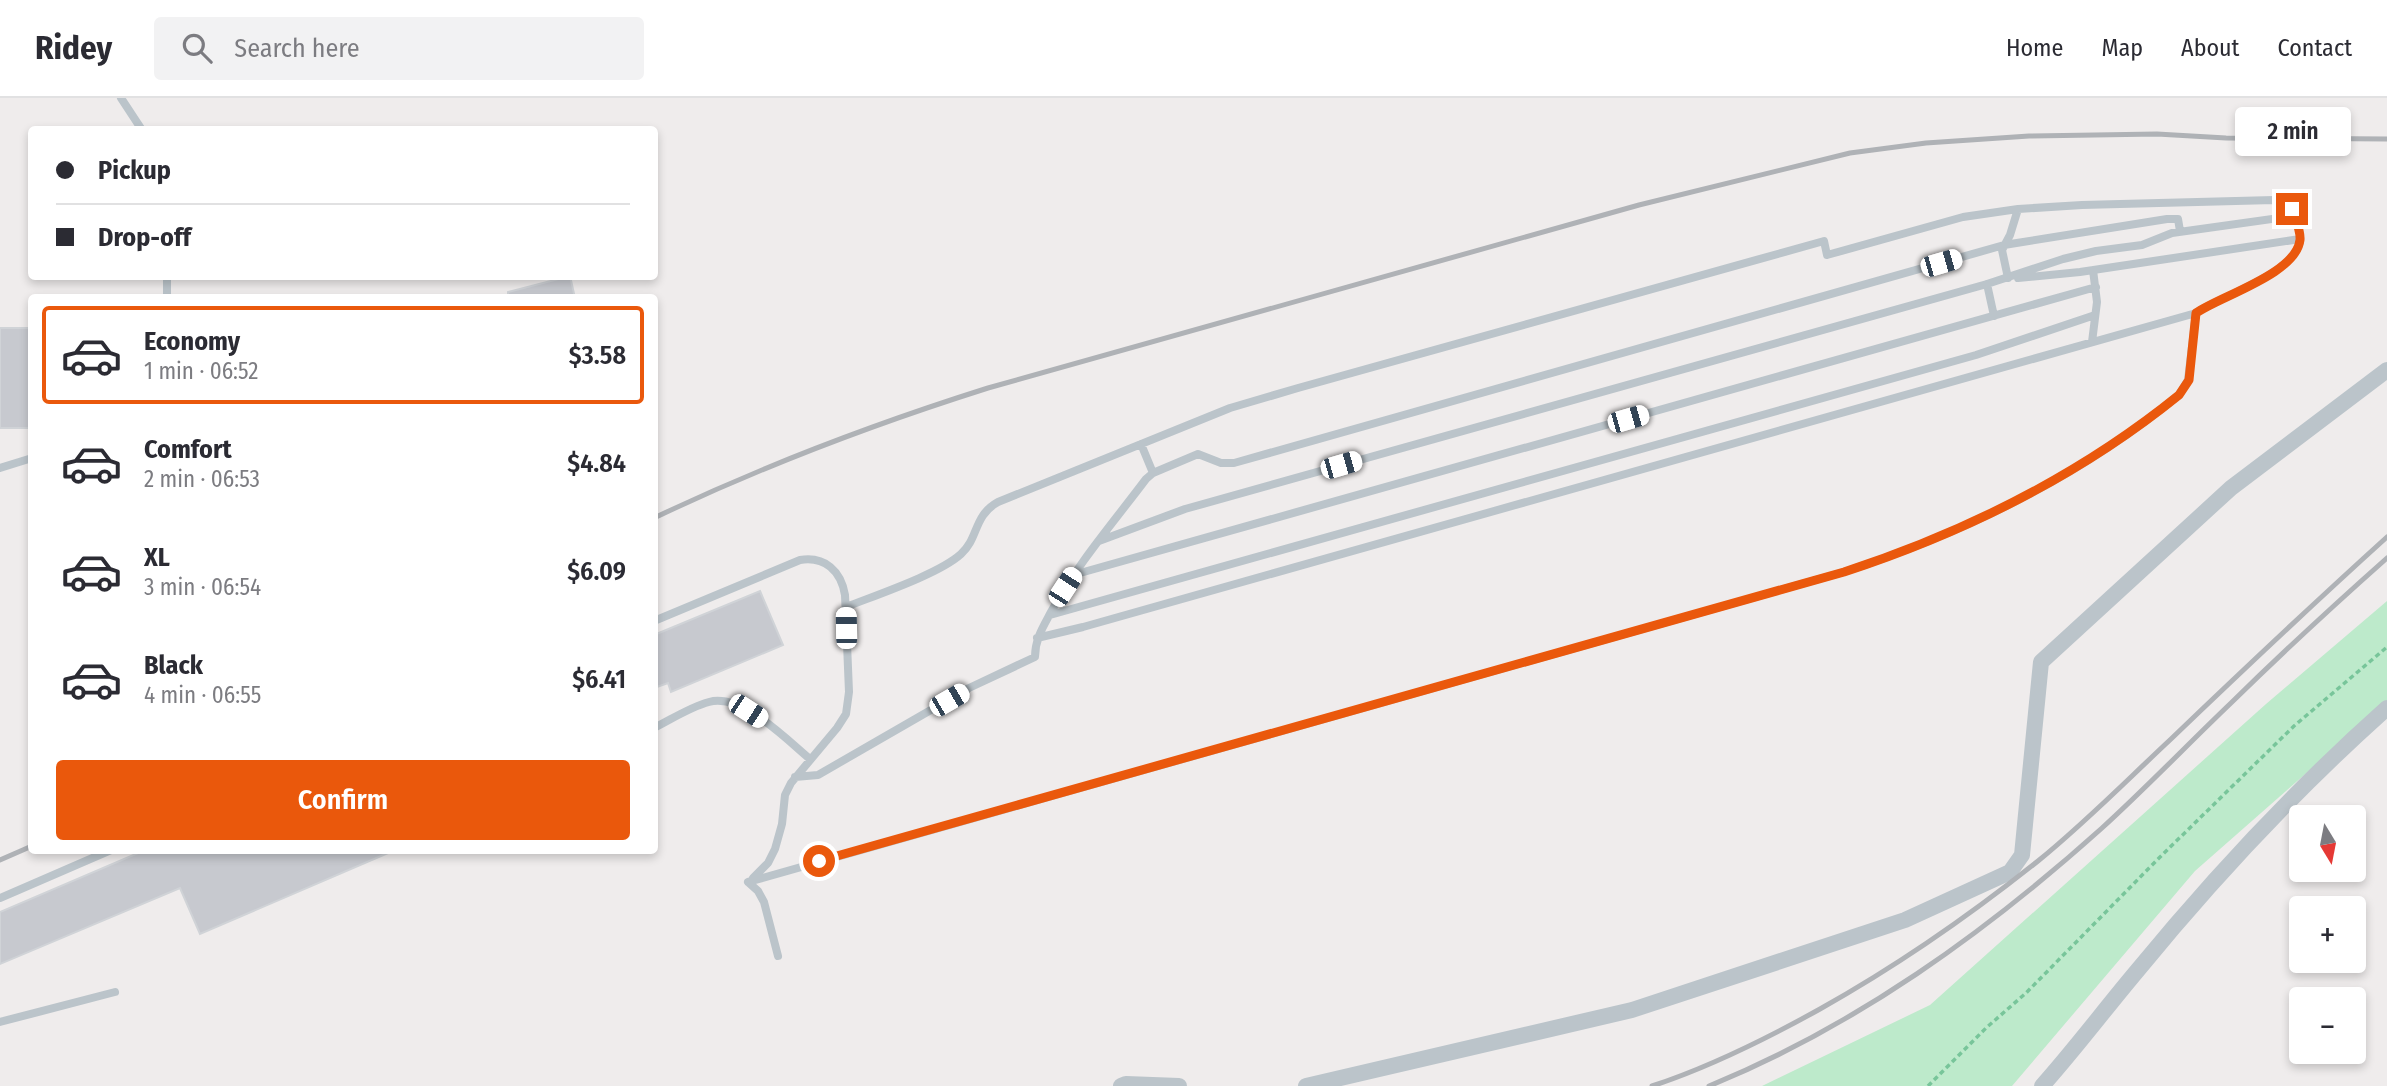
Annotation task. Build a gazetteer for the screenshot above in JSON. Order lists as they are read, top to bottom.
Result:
{
  "north": "bottom",
  "page": {
    "header": "Ridey",
    "search": "Search here",
    "nav": [
      "Home",
      "Map",
      "About",
      "Contact"
    ],
    "bubble": "2 min",
    "banner": ["Pickup", "Drop-off"],
    "list": [
      {
        "name": "Economy",
        "note": "1 min · 06:52",
        "value": "$3.58"
      },
      {
        "name": "Comfort",
        "note": "2 min · 06:53",
        "value": "$4.84"
      },
      {
        "name": "XL",
        "note": "3 min · 06:54",
        "value": "$6.09"
      },
      {
        "name": "Black",
        "note": "4 min · 06:55",
        "value": "$6.41"
      }
    ],
    "buttons": "Confirm",
    "map_buttons": ["+", "−"]
  }
}
